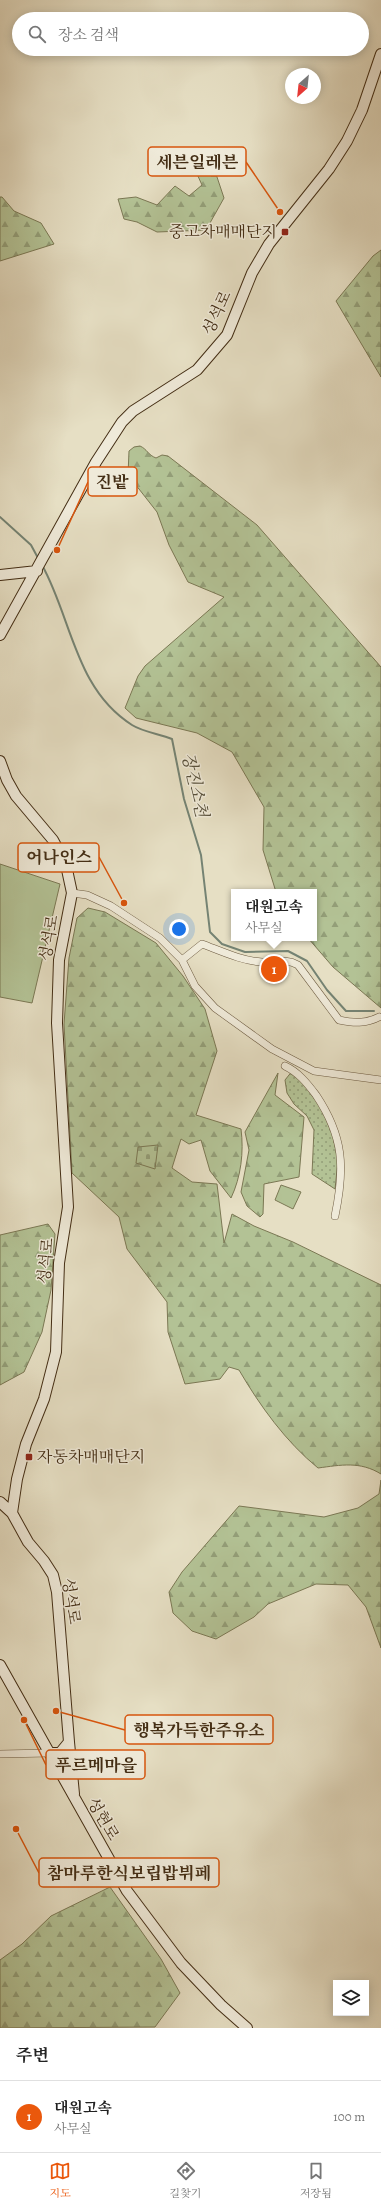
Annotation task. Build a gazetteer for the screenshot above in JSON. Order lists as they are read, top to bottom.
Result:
{
  "streets": {
    "street": ["성석로", "성현로"]
  },
  "crossings": [
    ["성석로", "성현로"]
  ],
  "water": ["장진소천"],
  "places": {
    "other": [
      "세븐일레븐",
      "진밭",
      "어나인스",
      "행복가득한주유소",
      "푸르메마을",
      "참마루한식보립밥뷔페"
    ],
    "transit": ["중고차매매단지", "자동차매매단지"]
  },
  "north": "bottom left",
  "page": {
    "search": "장소 검색",
    "popup": ["대원고속", "사무실"],
    "pins": "1",
    "heading": "주변",
    "list": [
      {
        "mark": "1",
        "name": "대원고속",
        "note": "사무실",
        "value": "100 m"
      }
    ],
    "nav": ["지도", "길찾기", "저장됨"]
  }
}
